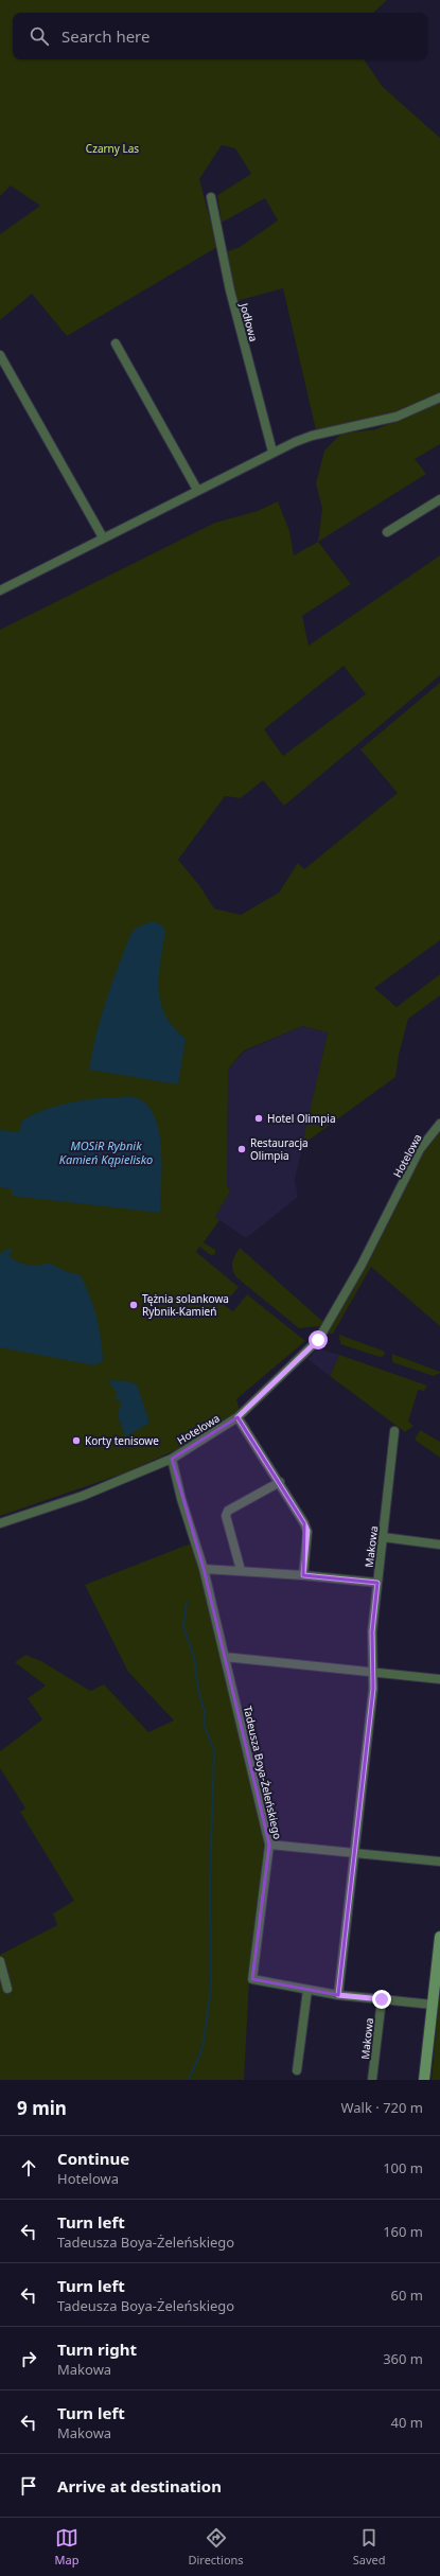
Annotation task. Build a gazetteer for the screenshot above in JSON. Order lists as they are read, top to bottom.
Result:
{
  "streets": {
    "street": [
      "Jodłowa",
      "Hotelowa",
      "Makowa",
      "Tadeusza Boya-Żeleńskiego"
    ]
  },
  "crossings": [
    ["Hotelowa", "Tadeusza Boya-Żeleńskiego"],
    ["Makowa", "Tadeusza Boya-Żeleńskiego"]
  ],
  "water": ["MOSiR Rybnik Kamień Kąpielisko"],
  "parks": ["Czarny Las"],
  "places": [
    "Hotel Olimpia",
    "Restauracja Olimpia",
    "Tężnia solankowa Rybnik-Kamień",
    "Korty tenisowe"
  ],
  "page": {
    "search": "Search here",
    "heading": ["9 min", "Walk · 720 m"],
    "list": [
      ["Continue", "Hotelowa", "100 m"],
      ["Turn left", "Tadeusza Boya-Żeleńskiego", "160 m"],
      ["Turn left", "Tadeusza Boya-Żeleńskiego", "60 m"],
      ["Turn right", "Makowa", "360 m"],
      ["Turn left", "Makowa", "40 m"],
      "Arrive at destination"
    ],
    "nav": ["Map", "Directions", "Saved"]
  }
}
